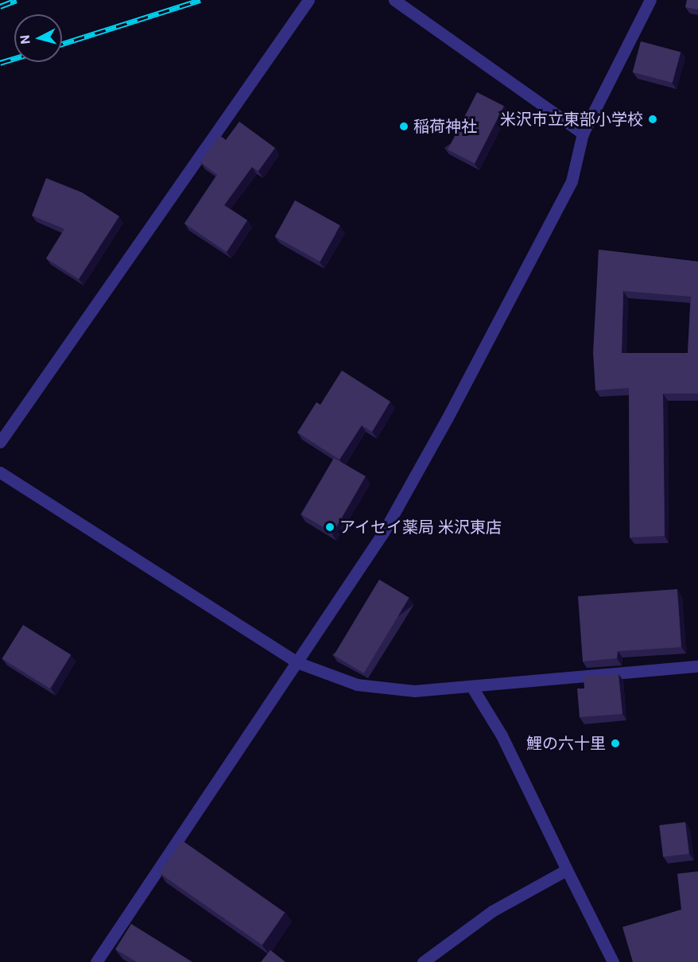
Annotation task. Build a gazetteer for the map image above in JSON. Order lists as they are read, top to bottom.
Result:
{
  "places": [
    "米沢市立東部小学校",
    "稲荷神社",
    "アイセイ薬局 米沢東店",
    "鯉の六十里"
  ],
  "north": "left"
}
